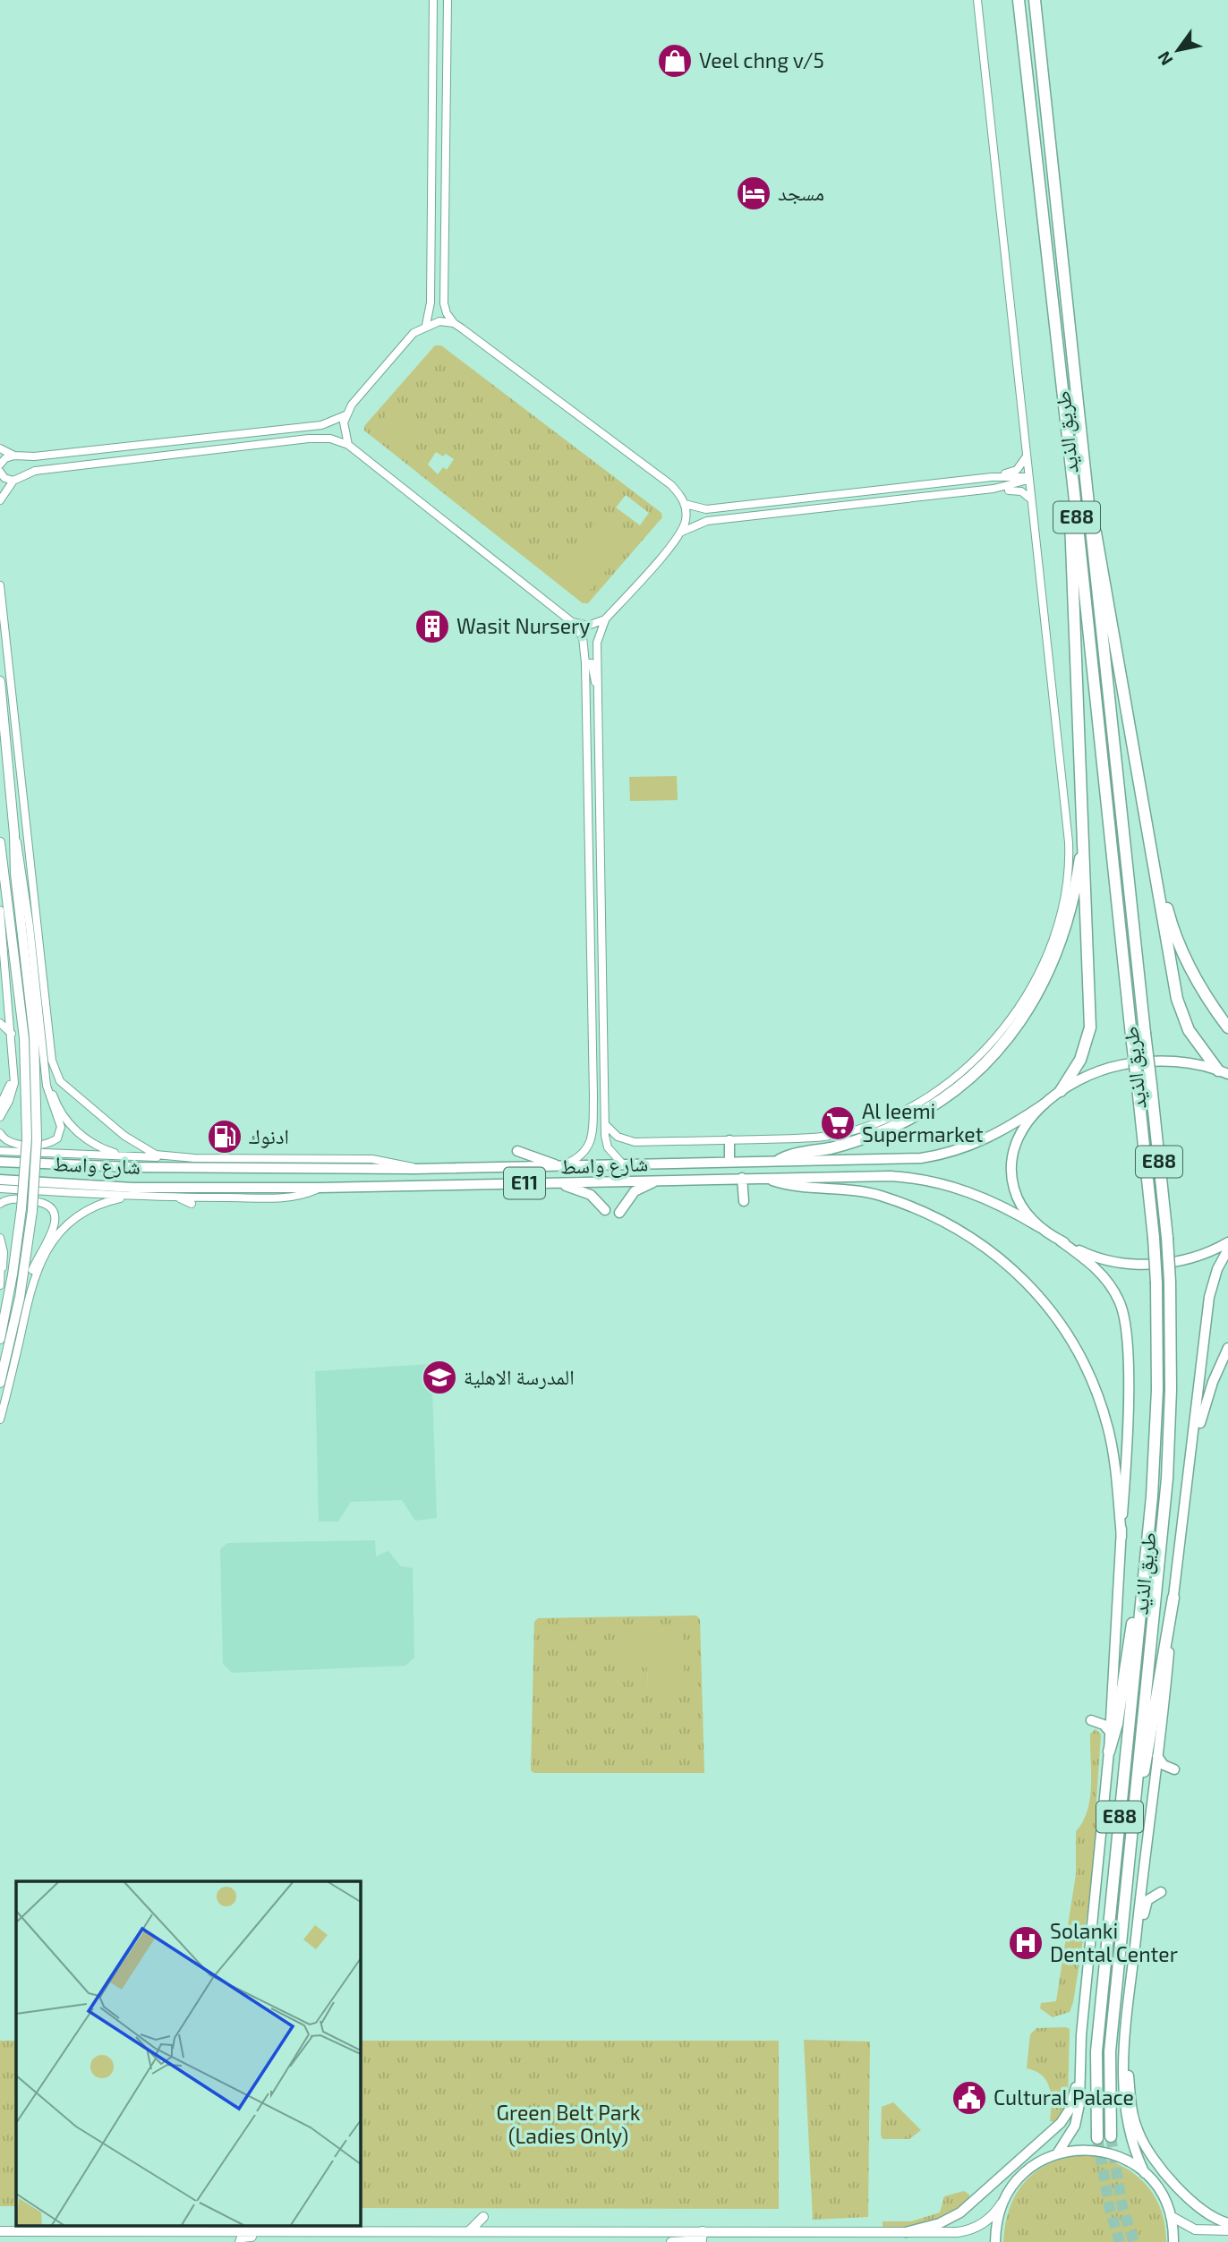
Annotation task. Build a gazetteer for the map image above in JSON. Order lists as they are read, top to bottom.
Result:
{
  "streets": {
    "highway": ["طريق الذيد", "E88"],
    "main road": ["شارع واسط", "E11"]
  },
  "parks": ["Green Belt Park (Ladies Only)"],
  "places": {
    "shop": ["Veel chng v/5"],
    "hotel": ["مسجد"],
    "building": ["Wasit Nursery"],
    "supermarket": ["Al Ieemi Supermarket"],
    "fuel station": ["ادنوك"],
    "school or university": ["المدرسة الاهلية"],
    "hospital": ["Solanki Dental Center"],
    "public building": ["Cultural Palace"]
  },
  "north": "bottom left"
}
